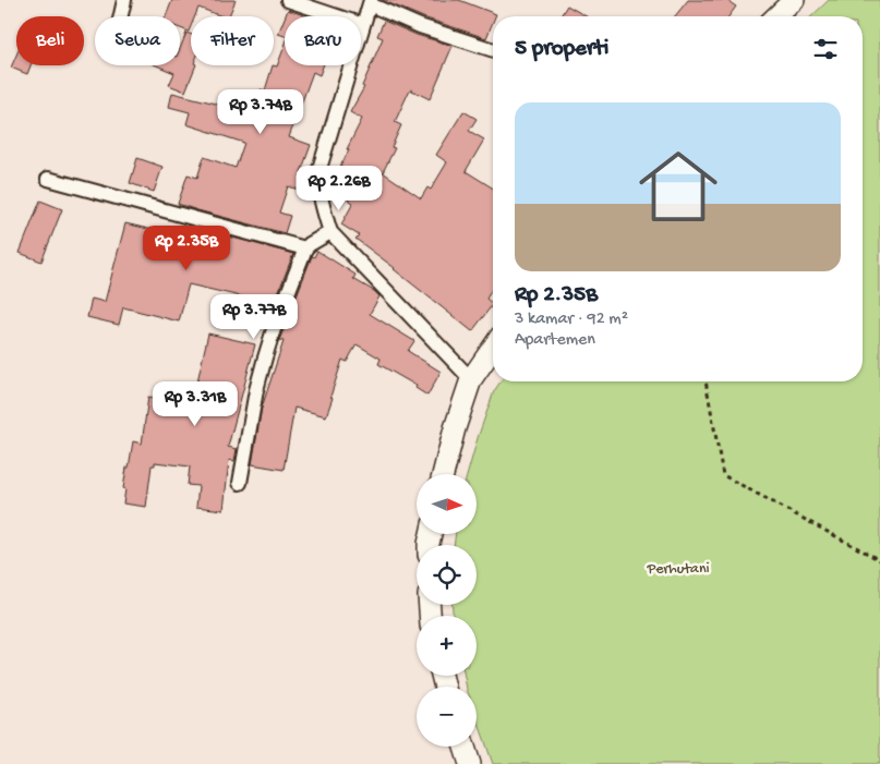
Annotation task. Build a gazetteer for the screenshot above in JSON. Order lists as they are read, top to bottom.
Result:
{
  "parks": ["Perhutani"],
  "north": "right",
  "page": {
    "chip": [
      "Beli",
      "Sewa",
      "Filter",
      "Baru"
    ],
    "heading": "5 properti",
    "list": [
      {
        "name": "Rp 2.35B",
        "note": "3 kamar · 92 m² · Apartemen"
      }
    ],
    "price": [
      "Rp 3.74B",
      "Rp 2.26B",
      "Rp 2.35B",
      "Rp 3.77B",
      "Rp 3.31B"
    ],
    "map_buttons": ["+", "−"]
  }
}
